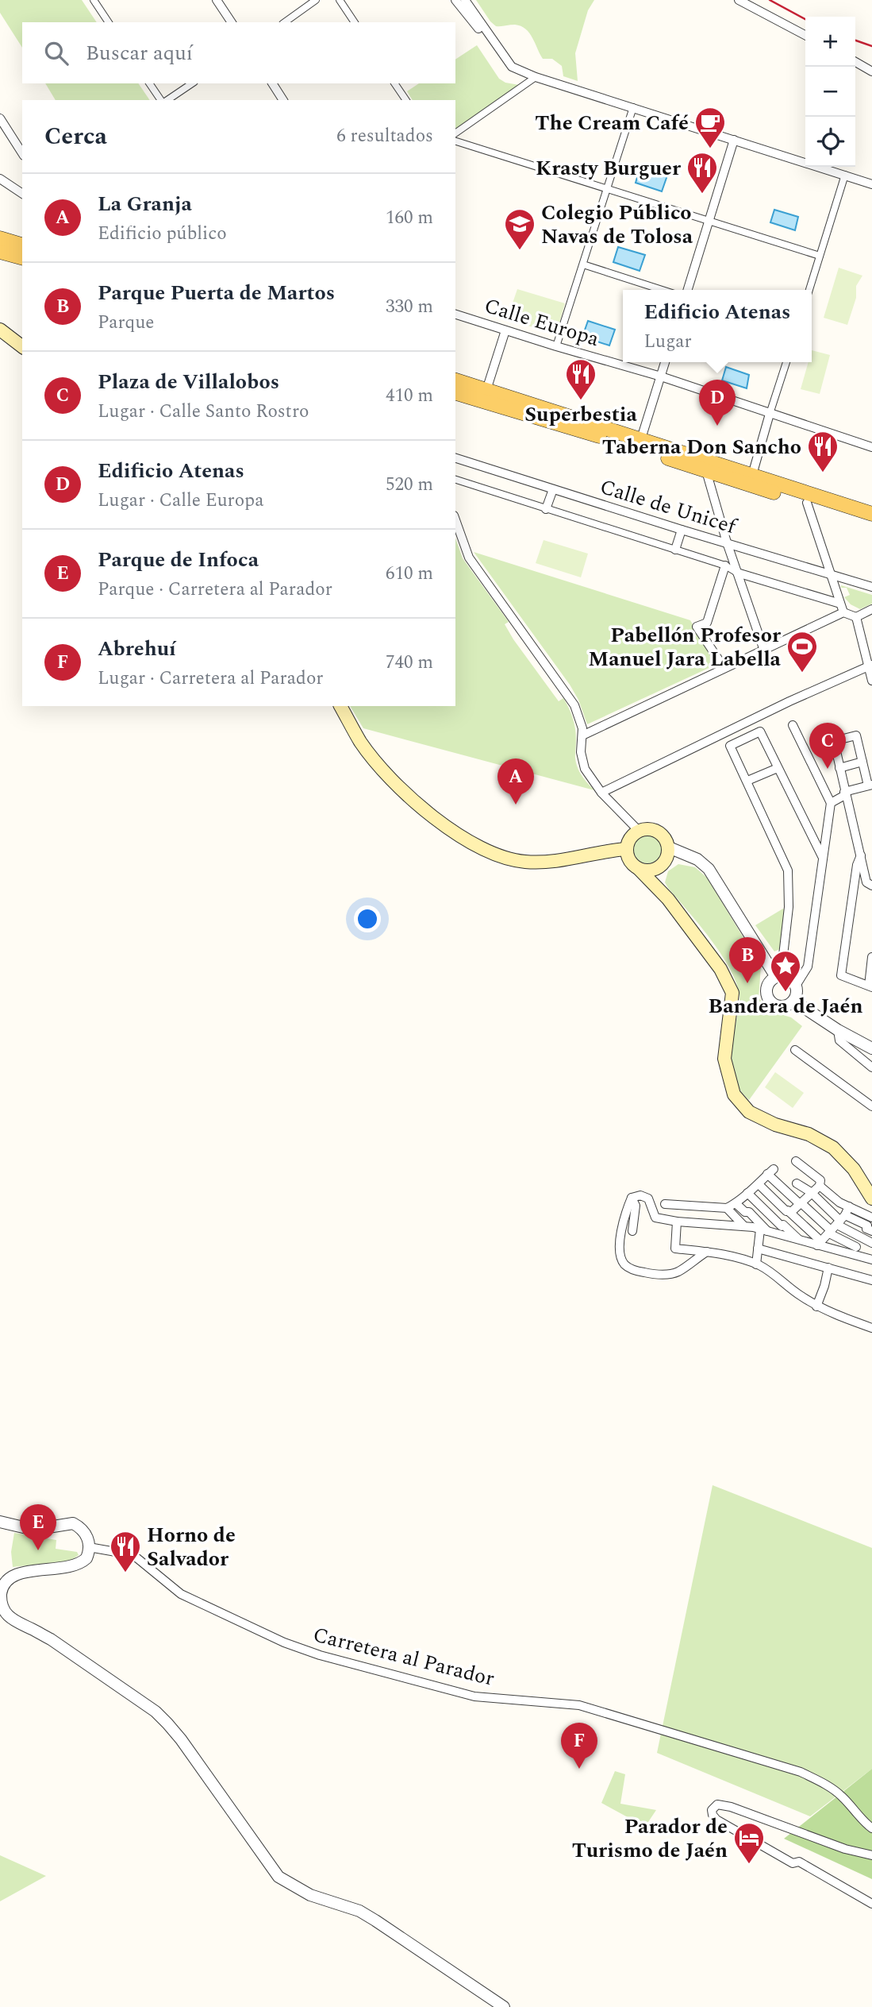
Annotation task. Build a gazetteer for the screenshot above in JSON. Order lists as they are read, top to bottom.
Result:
{
  "streets": {
    "street": ["Calle Europa", "Calle de Unicef", "Carretera al Parador"]
  },
  "places": {
    "cafe": ["The Cream Café"],
    "restaurant": [
      "Krasty Burguer",
      "Superbestia",
      "Taberna Don Sancho",
      "Horno de Salvador"
    ],
    "school or university": ["Colegio Público Navas de Tolosa"],
    "sports": ["Pabellón Profesor Manuel Jara Labella"],
    "place": ["Bandera de Jaén"],
    "hotel": ["Parador de Turismo de Jaén"]
  },
  "page": {
    "map_buttons": ["+", "−"],
    "search": "Buscar aquí",
    "heading": ["Cerca", "6 resultados"],
    "list": [
      {
        "mark": "A",
        "name": "La Granja",
        "note": "Edificio público",
        "value": "160 m"
      },
      {
        "mark": "B",
        "name": "Parque Puerta de Martos",
        "note": "Parque",
        "value": "330 m"
      },
      {
        "mark": "C",
        "name": "Plaza de Villalobos",
        "note": "Lugar · Calle Santo Rostro",
        "value": "410 m"
      },
      {
        "mark": "D",
        "name": "Edificio Atenas",
        "note": "Lugar · Calle Europa",
        "value": "520 m"
      },
      {
        "mark": "E",
        "name": "Parque de Infoca",
        "note": "Parque · Carretera al Parador",
        "value": "610 m"
      },
      {
        "mark": "F",
        "name": "Abrehuí",
        "note": "Lugar · Carretera al Parador",
        "value": "740 m"
      }
    ],
    "popup": ["Edificio Atenas", "Lugar"],
    "pins": [
      "D",
      "C",
      "A",
      "B",
      "E",
      "F"
    ]
  }
}
